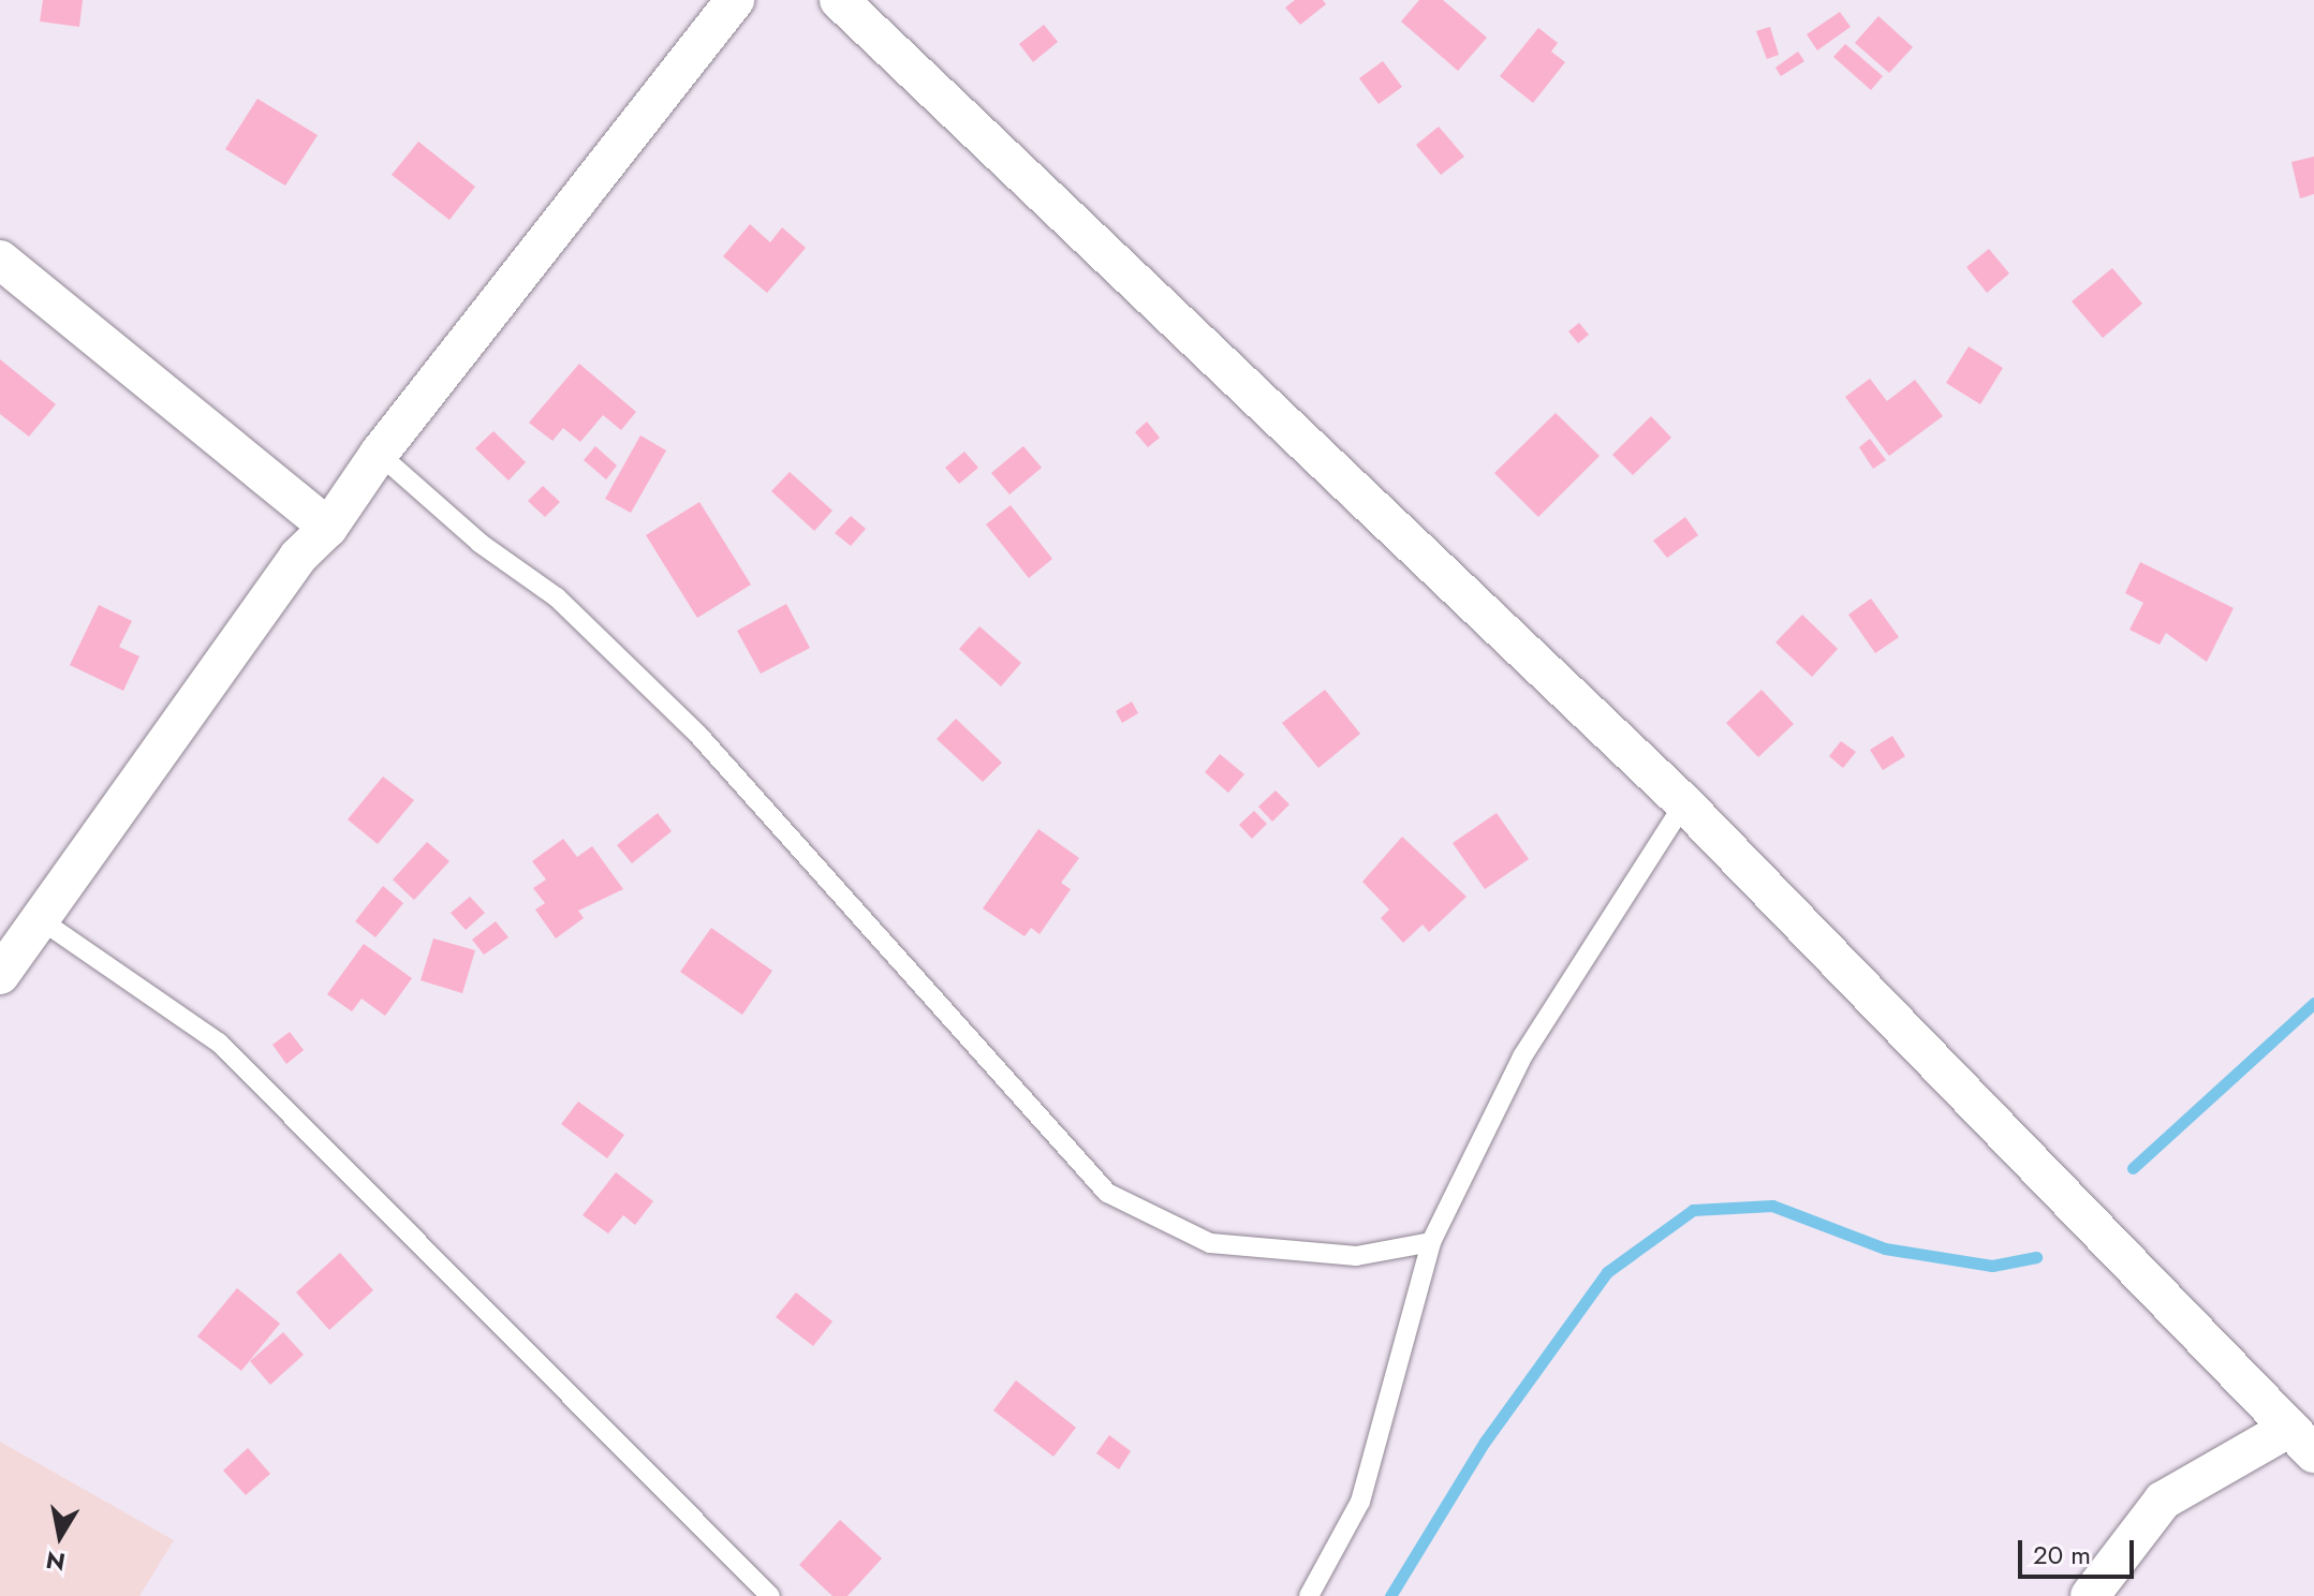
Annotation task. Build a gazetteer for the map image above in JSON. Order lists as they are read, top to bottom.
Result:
{
  "scale_bar": "20 m",
  "north": "bottom"
}
